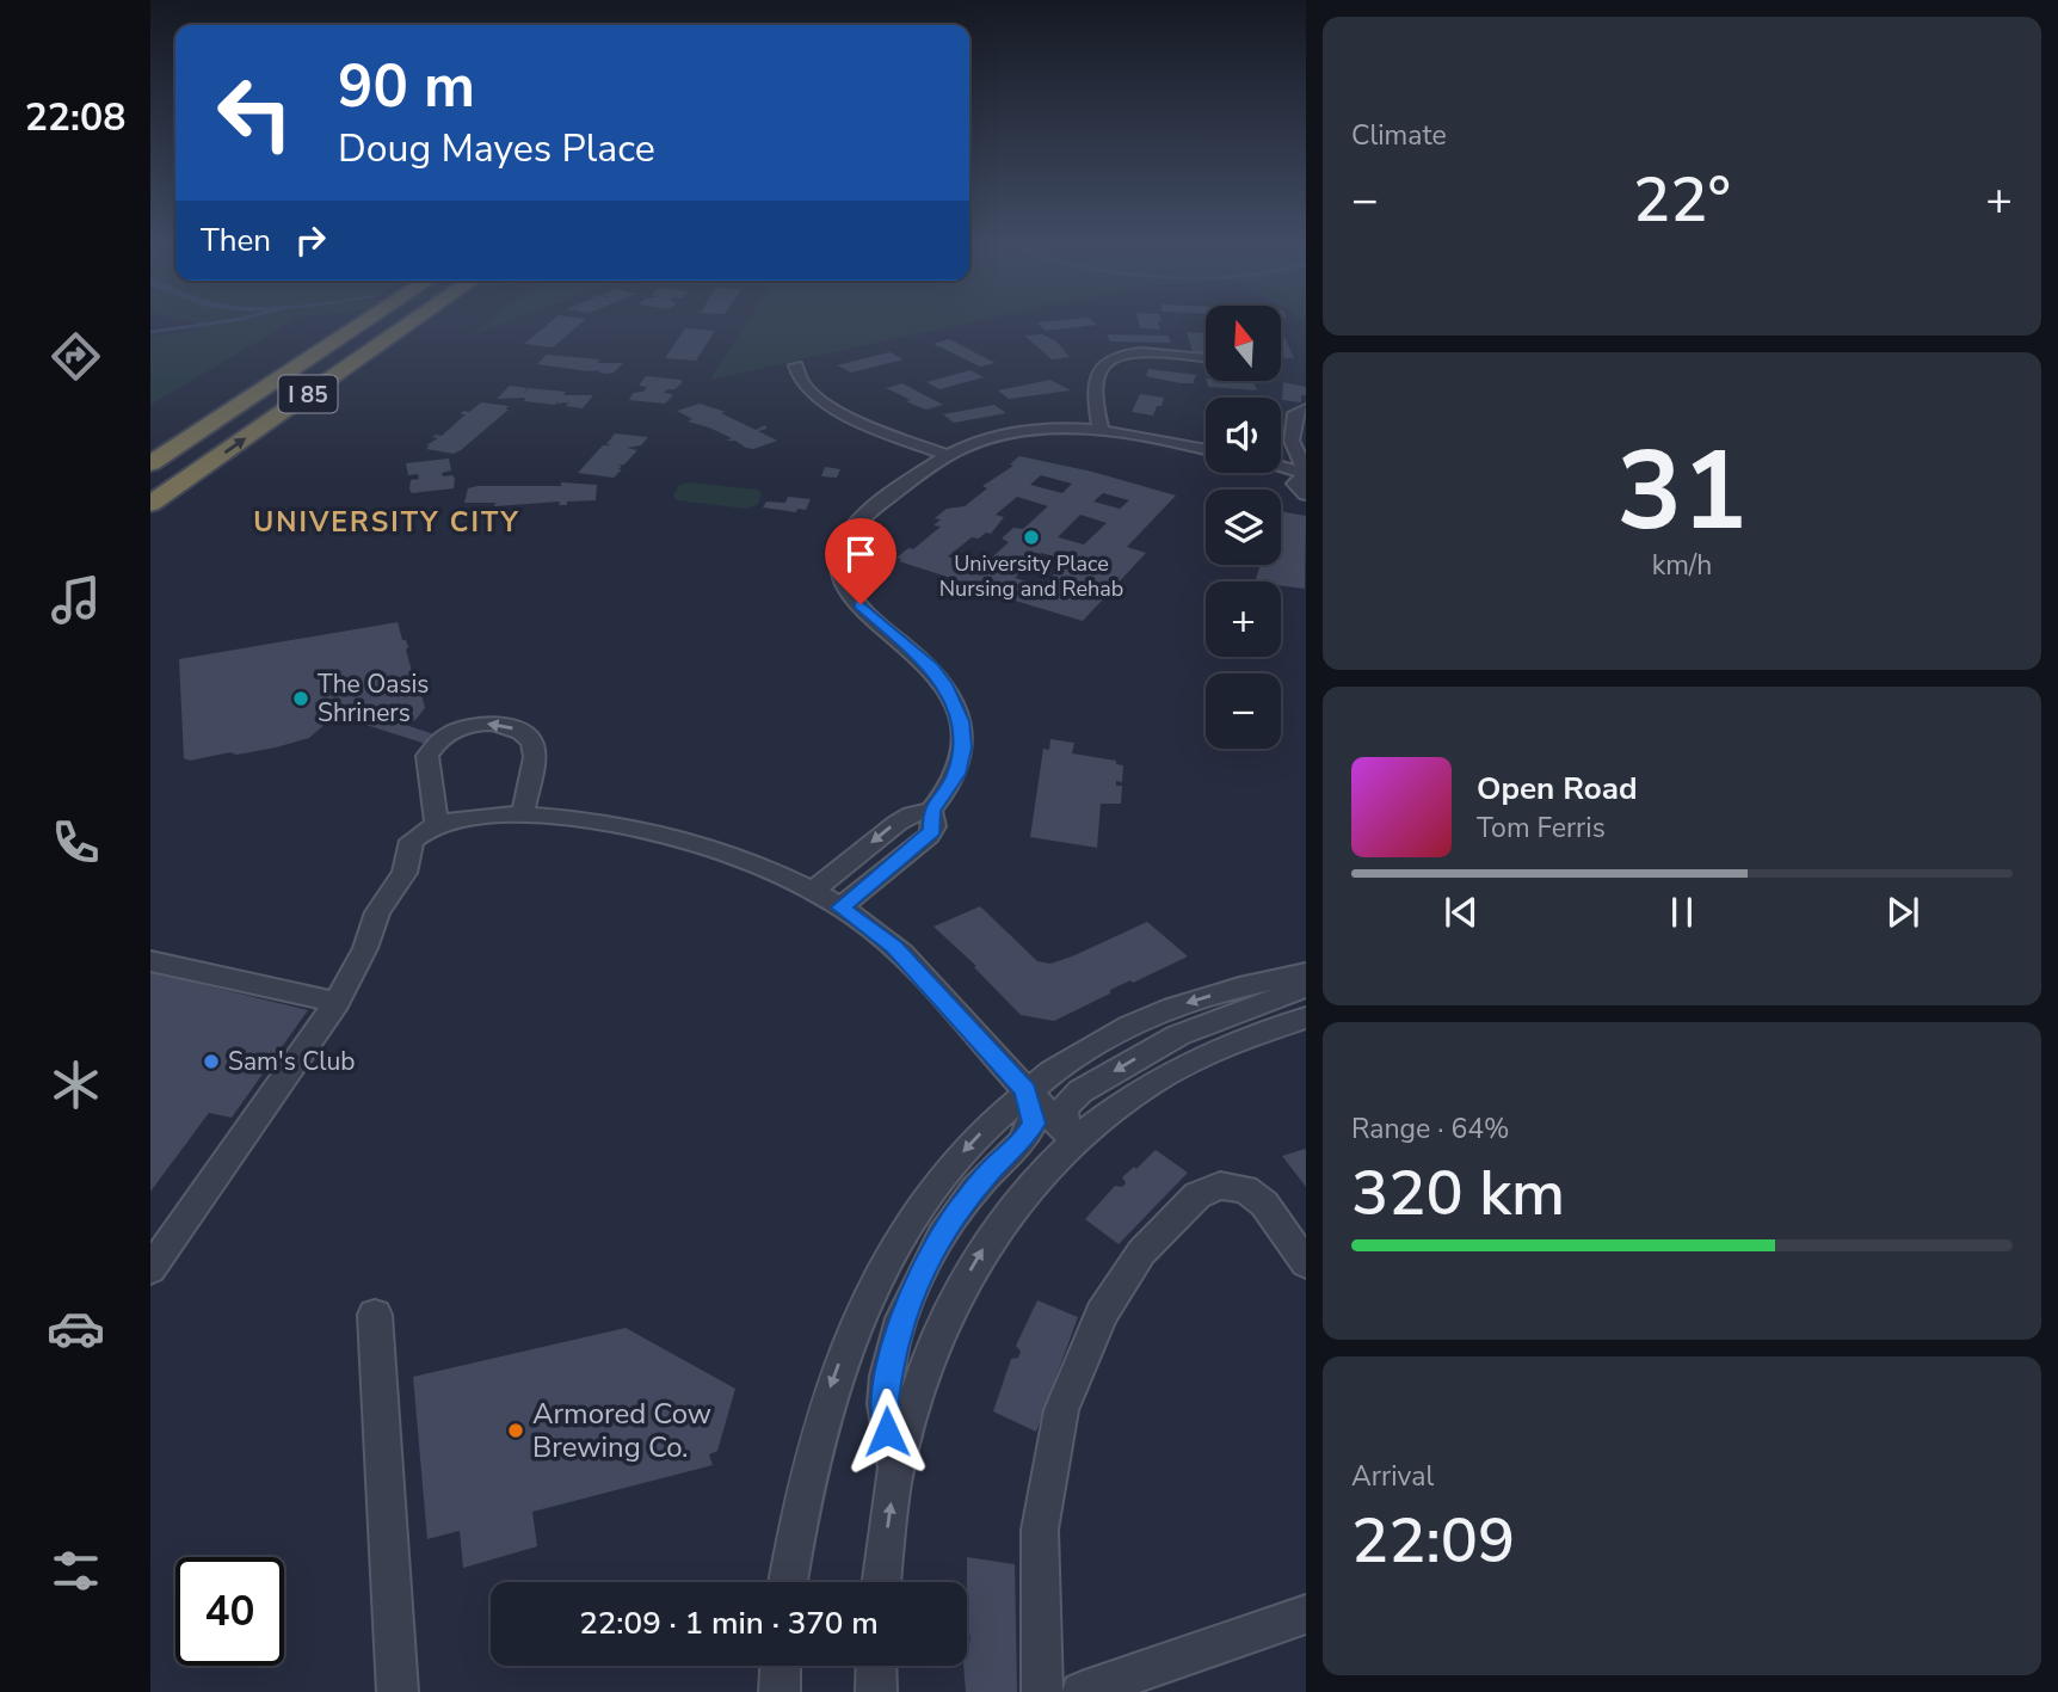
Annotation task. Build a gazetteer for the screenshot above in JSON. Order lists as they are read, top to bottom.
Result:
{
  "streets": {
    "highway": ["I 85"]
  },
  "districts": ["UNIVERSITY CITY"],
  "places": [
    "University Place Nursing and Rehab",
    "The Oasis Shriners",
    "Sam's Club",
    "Armored Cow Brewing Co."
  ],
  "north": "top",
  "page": {
    "tabs": "22:08",
    "tile": [
      "Climate",
      ["31", "km/h"],
      ["Range · 64%", "320 km"],
      ["Arrival", "22:09"]
    ],
    "turn": ["90 m", "Doug Mayes Place"],
    "heat": ["−", "22°", "+"],
    "then": "Then",
    "map_buttons": ["+", "−"],
    "song": ["Open Road", "Tom Ferris"],
    "limit": "40",
    "trip": "22:09 · 1 min · 370 m"
  }
}
